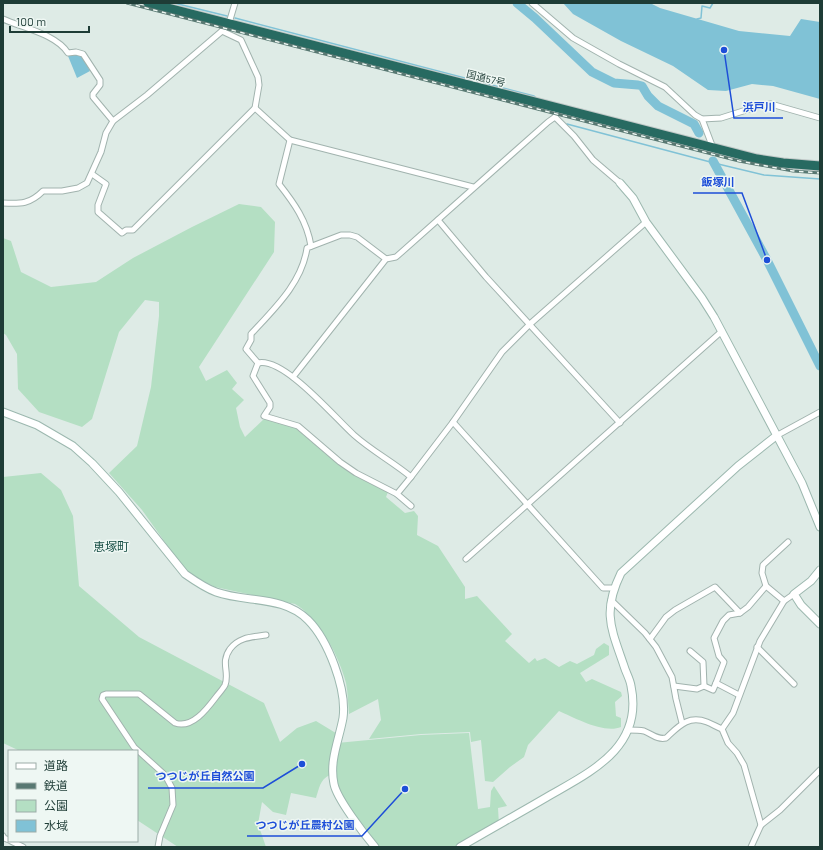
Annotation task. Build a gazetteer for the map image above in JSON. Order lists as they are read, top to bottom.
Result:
{
  "streets": {
    "highway": ["国道57号"]
  },
  "districts": ["恵塚町"],
  "places": [
    "浜戸川",
    "飯塚川",
    "つつじが丘自然公園",
    "つつじが丘農村公園"
  ],
  "legend": [
    "道路",
    "鉄道",
    "公園",
    "水域"
  ],
  "scale_bar": "100 m"
}
